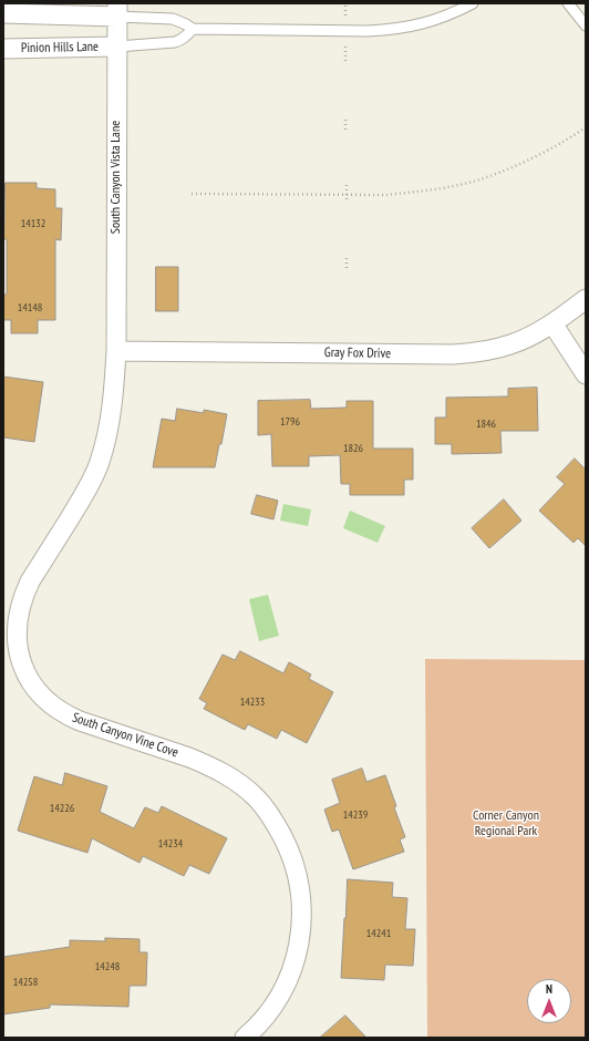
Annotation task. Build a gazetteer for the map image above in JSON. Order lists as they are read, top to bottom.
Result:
{
  "streets": {
    "street": [
      "Pinion Hills Lane",
      "South Canyon Vista Lane",
      "Gray Fox Drive",
      "South Canyon Vine Cove"
    ]
  },
  "crossings": [
    ["Pinion Hills Lane", "South Canyon Vista Lane"],
    ["South Canyon Vista Lane", "Gray Fox Drive"],
    ["South Canyon Vista Lane", "South Canyon Vine Cove"],
    ["Gray Fox Drive", "South Canyon Vine Cove"]
  ],
  "parks": ["Corner Canyon Regional Park"],
  "house_numbers": [
    "14132",
    "14148",
    "1796",
    "1846",
    "1826",
    "14233",
    "14226",
    "14239",
    "14234",
    "14241",
    "14248",
    "14258"
  ],
  "north": "top"
}
